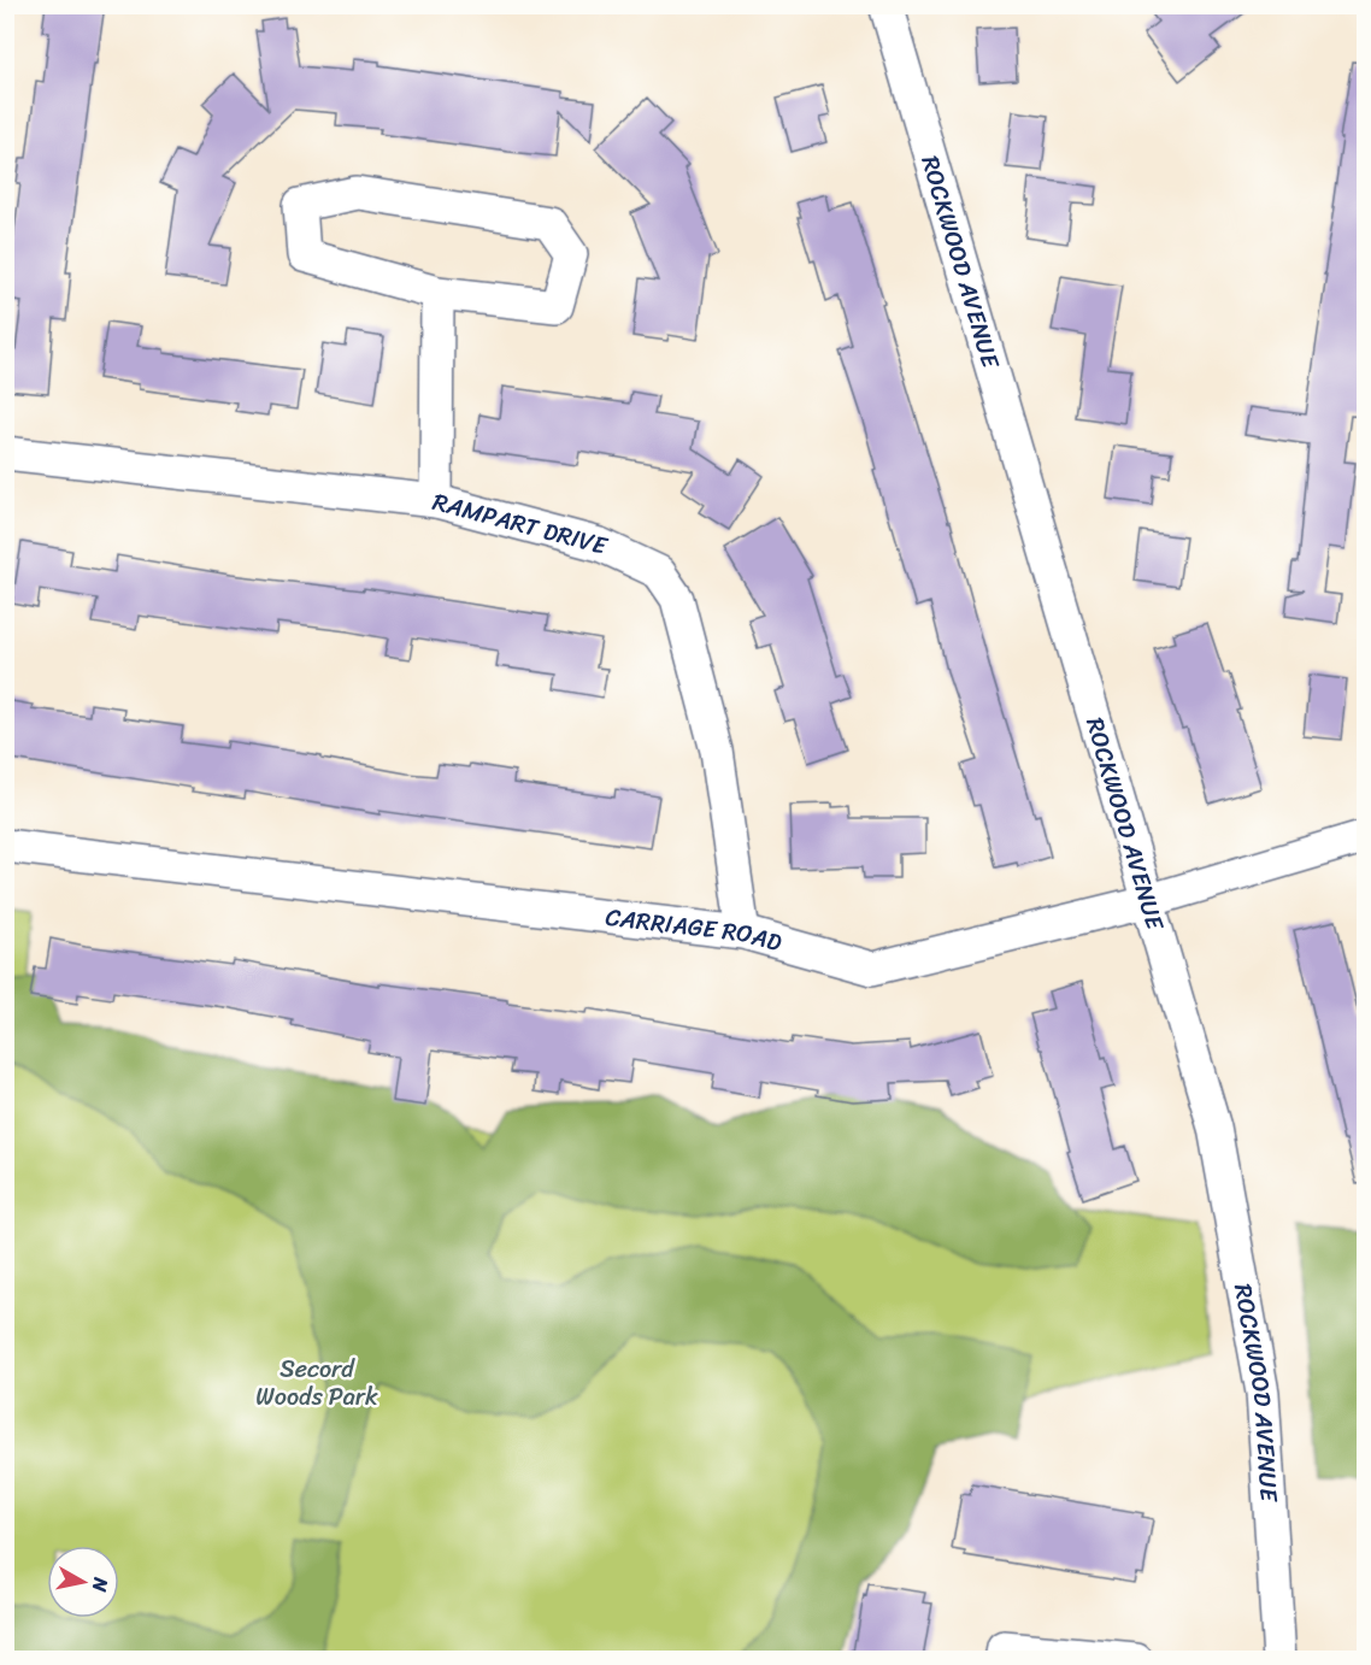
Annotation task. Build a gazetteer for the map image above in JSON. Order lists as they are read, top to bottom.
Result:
{
  "streets": {
    "street": ["ROCKWOOD AVENUE", "RAMPART DRIVE", "CARRIAGE ROAD"]
  },
  "crossings": [
    ["ROCKWOOD AVENUE", "CARRIAGE ROAD"],
    ["RAMPART DRIVE", "CARRIAGE ROAD"]
  ],
  "parks": ["Secord Woods Park"],
  "north": "right"
}
